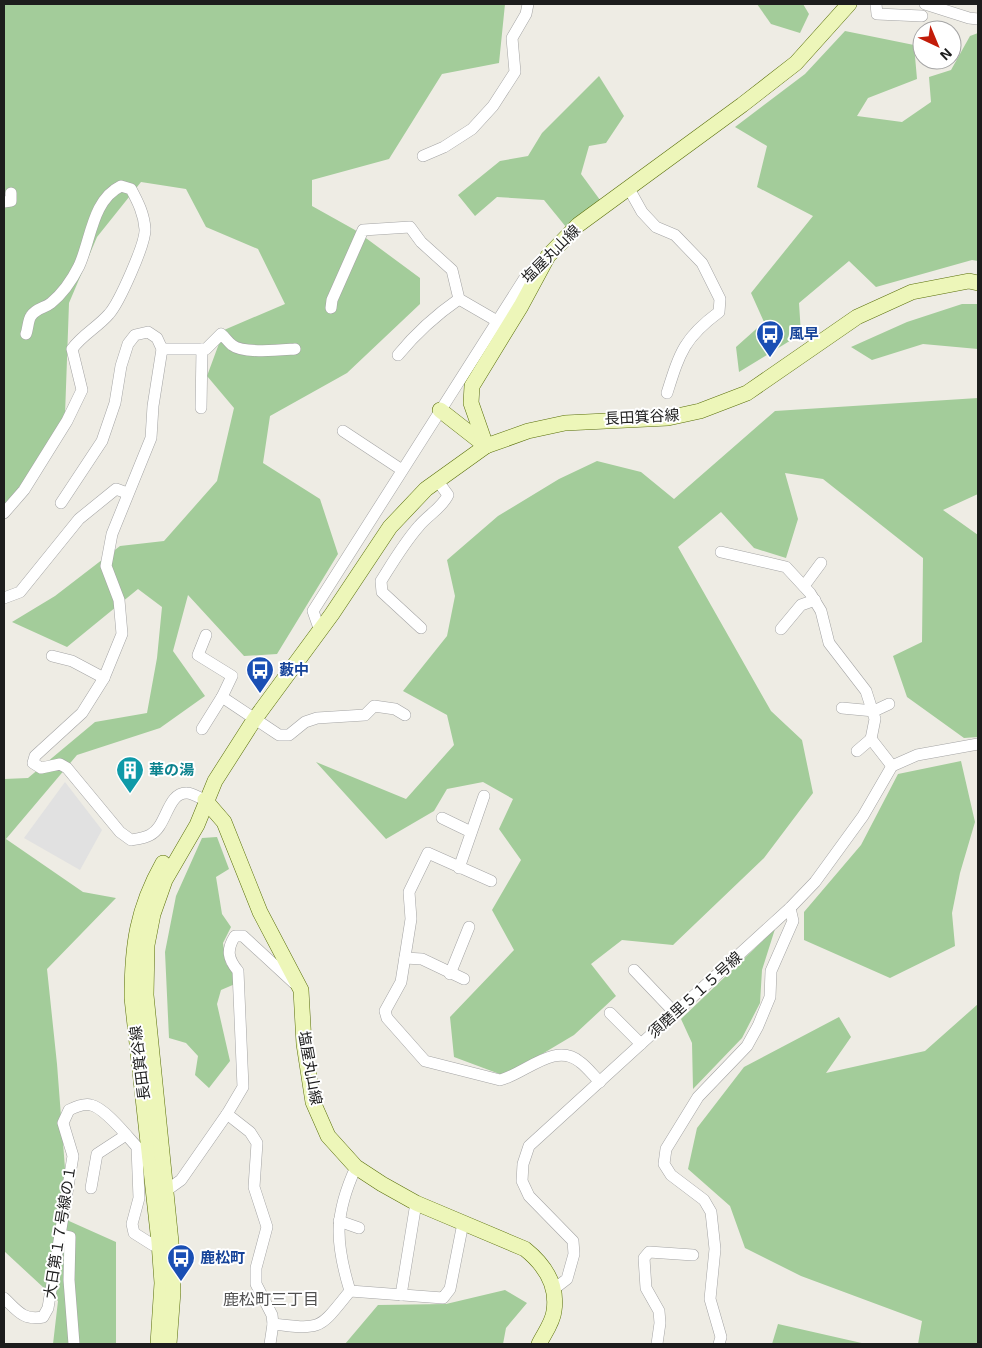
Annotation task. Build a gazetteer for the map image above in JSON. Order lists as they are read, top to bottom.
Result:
{
  "streets": {
    "street": [
      "塩屋丸山線",
      "長田箕谷線",
      "須磨里５１５号線",
      "大日第１７号線の１"
    ]
  },
  "crossings": [
    ["塩屋丸山線", "長田箕谷線"],
    ["塩屋丸山線", "須磨里５１５号線"]
  ],
  "districts": ["鹿松町三丁目"],
  "places": {
    "bus stop": ["風早", "藪中", "鹿松町"],
    "building": ["華の湯"]
  },
  "north": "bottom right"
}
